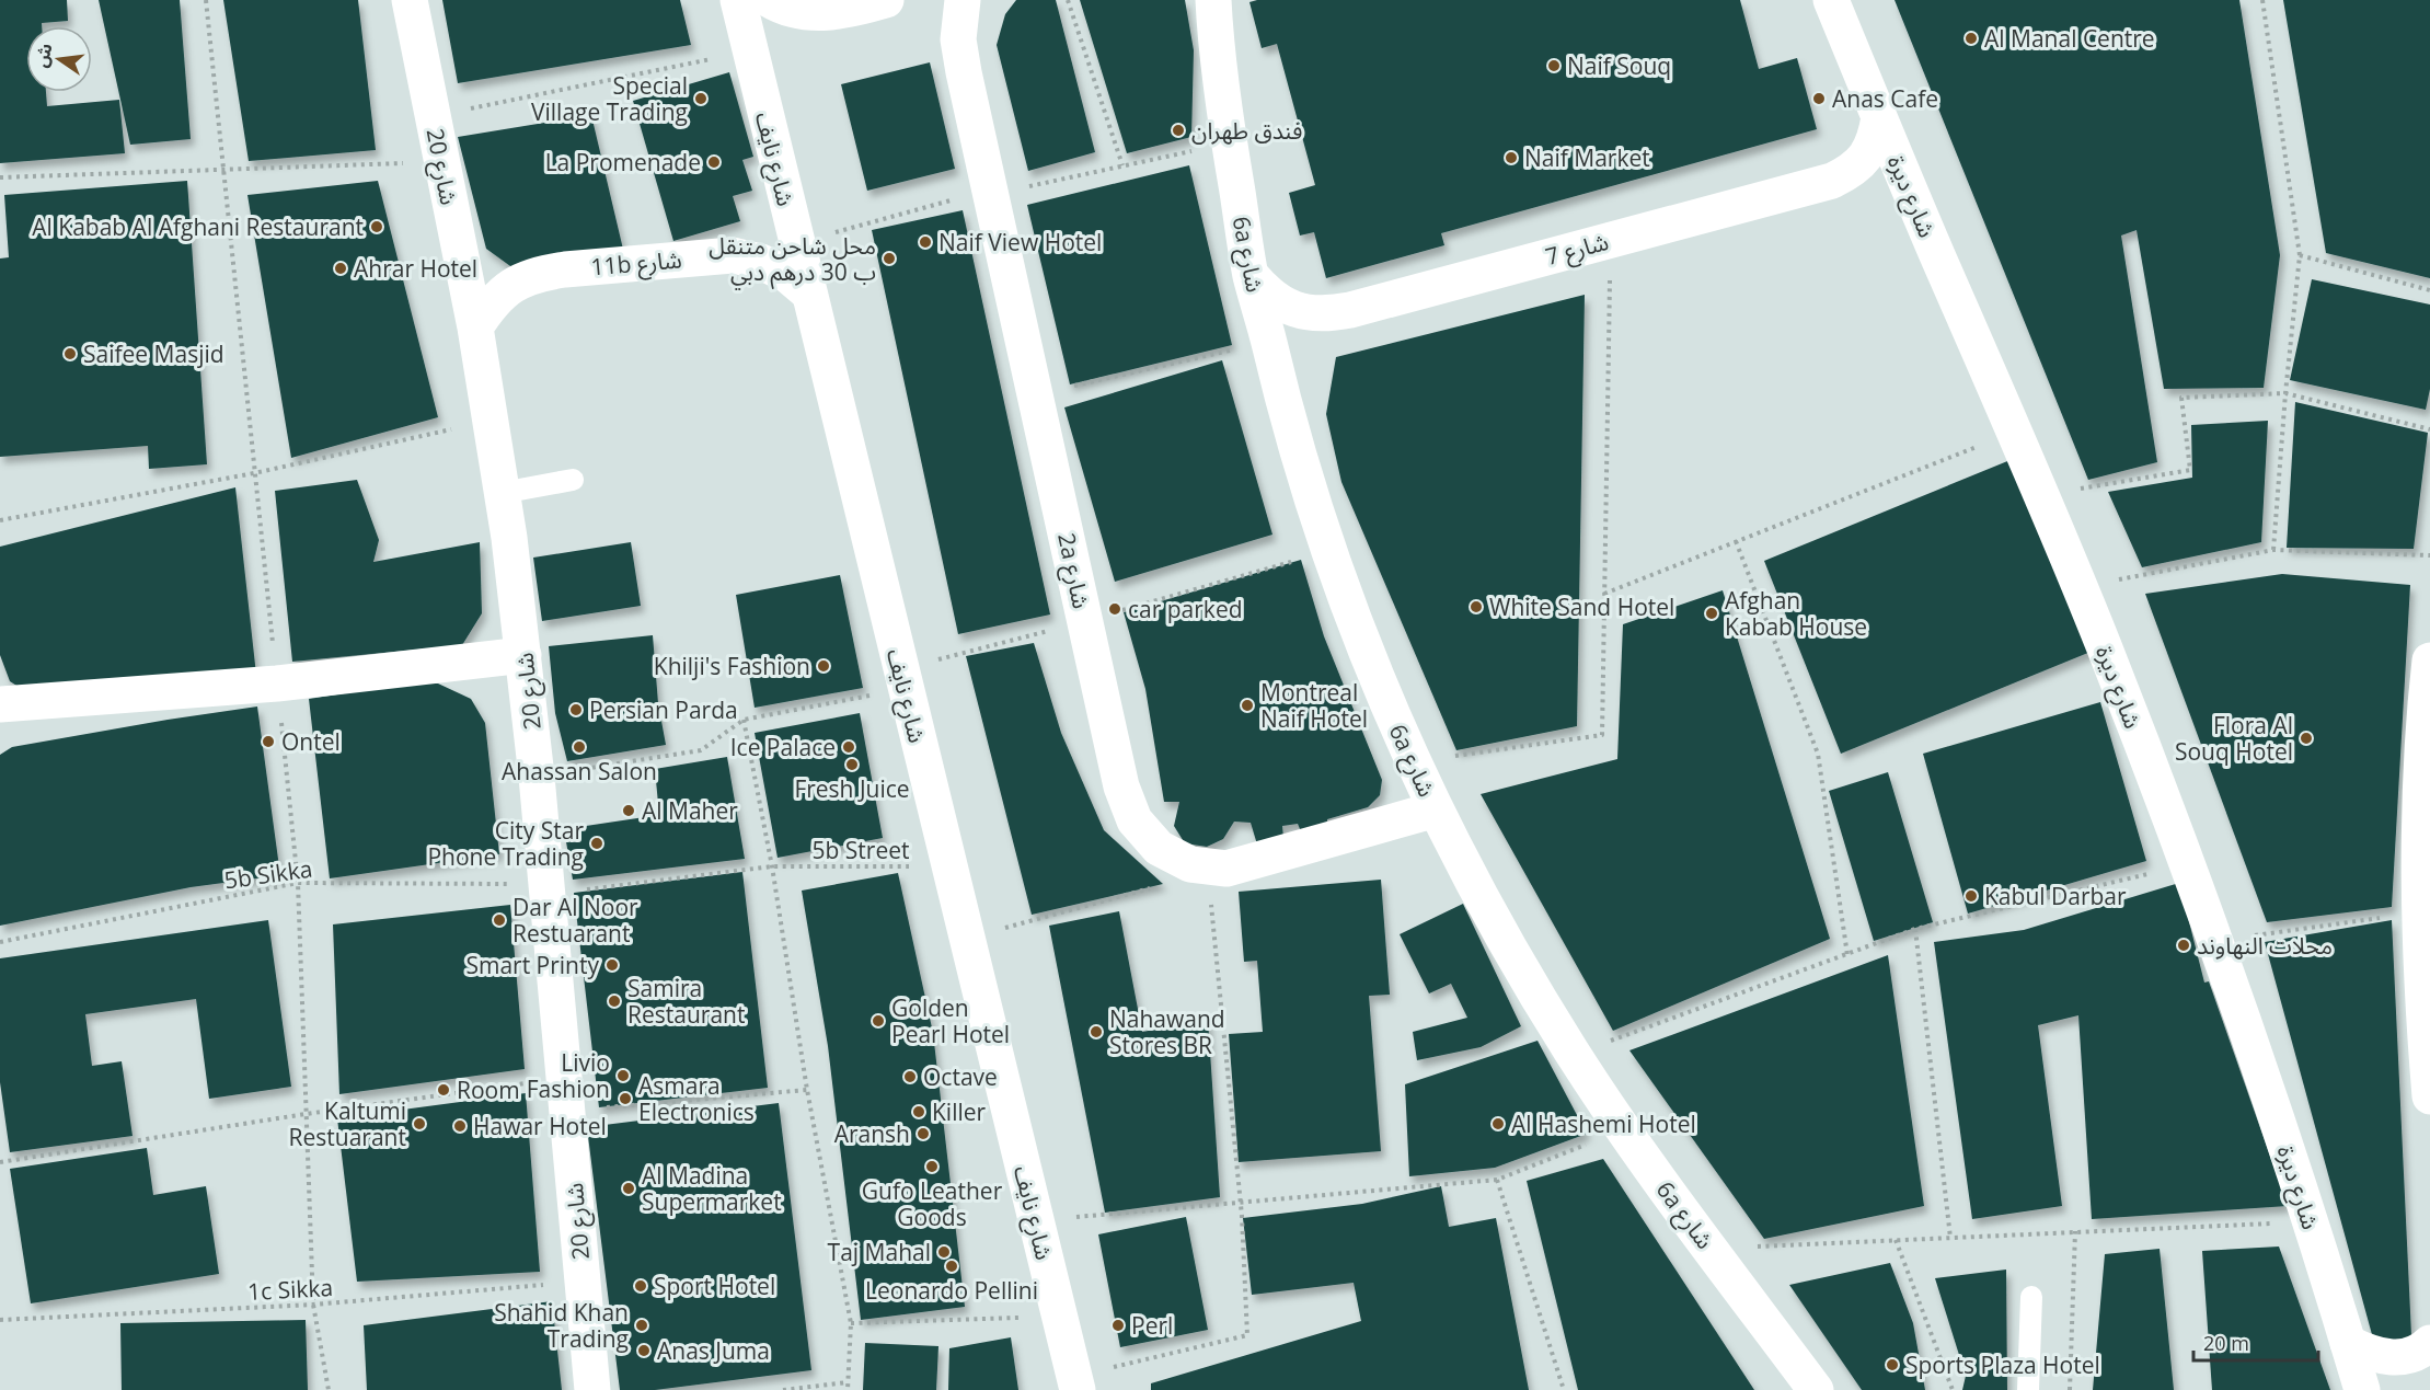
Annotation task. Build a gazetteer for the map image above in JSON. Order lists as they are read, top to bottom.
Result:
{
  "streets": {
    "street": [
      "شارع نايف",
      "شارع 20",
      "شارع ديرة",
      "شارع 7",
      "6a شارع",
      "11b شارع",
      "2a شارع"
    ],
    "path": ["5b Street", "5b Sikka", "1c Sikka"]
  },
  "crossings": [
    ["شارع نايف", "11b شارع"],
    ["شارع نايف", "5b Street"],
    ["شارع 20", "11b شارع"],
    ["شارع 20", "5b Street"],
    ["شارع 20", "5b Sikka"],
    ["شارع 20", "1c Sikka"],
    ["شارع ديرة", "شارع 7"],
    ["شارع 7", "6a شارع"],
    ["6a شارع", "2a شارع"],
    ["5b Street", "5b Sikka"]
  ],
  "places": [
    "Al Manal Centre",
    "Naif Souq",
    "Special Village Trading",
    "Anas Cafe",
    "فندق طهران",
    "Naif Market",
    "La Promenade",
    "Al Kabab Al Afghani Restaurant",
    "Naif View Hotel",
    "محل شاحن متنقل ب 30 درهم دبي",
    "Ahrar Hotel",
    "Saifee Masjid",
    "White Sand Hotel",
    "car parked",
    "Afghan Kabab House",
    "Khilji's Fashion",
    "Montreal Naif Hotel",
    "Persian Parda",
    "Flora Al Souq Hotel",
    "Ontel",
    "Ahassan Salon",
    "Ice Palace",
    "Fresh Juice",
    "Al Maher",
    "City Star Phone Trading",
    "Kabul Darbar",
    "Dar Al Noor Restuarant",
    "محلات النهاوند",
    "Smart Printy",
    "Samira Restaurant",
    "Golden Pearl Hotel",
    "Nahawand Stores BR",
    "Livio Fashion",
    "Octave",
    "Room",
    "Asmara Electronics",
    "Killer",
    "Kaltumi Restuarant",
    "Al Hashemi Hotel",
    "Hawar Hotel",
    "Aransh",
    "Gufo Leather Goods",
    "Al Madina Supermarket",
    "Taj Mahal",
    "Leonardo Pellini",
    "Sport Hotel",
    "Shahid Khan Trading",
    "Perl",
    "Anas Juma",
    "Sports Plaza Hotel"
  ],
  "scale_bar": "20 m",
  "north": "left"
}
